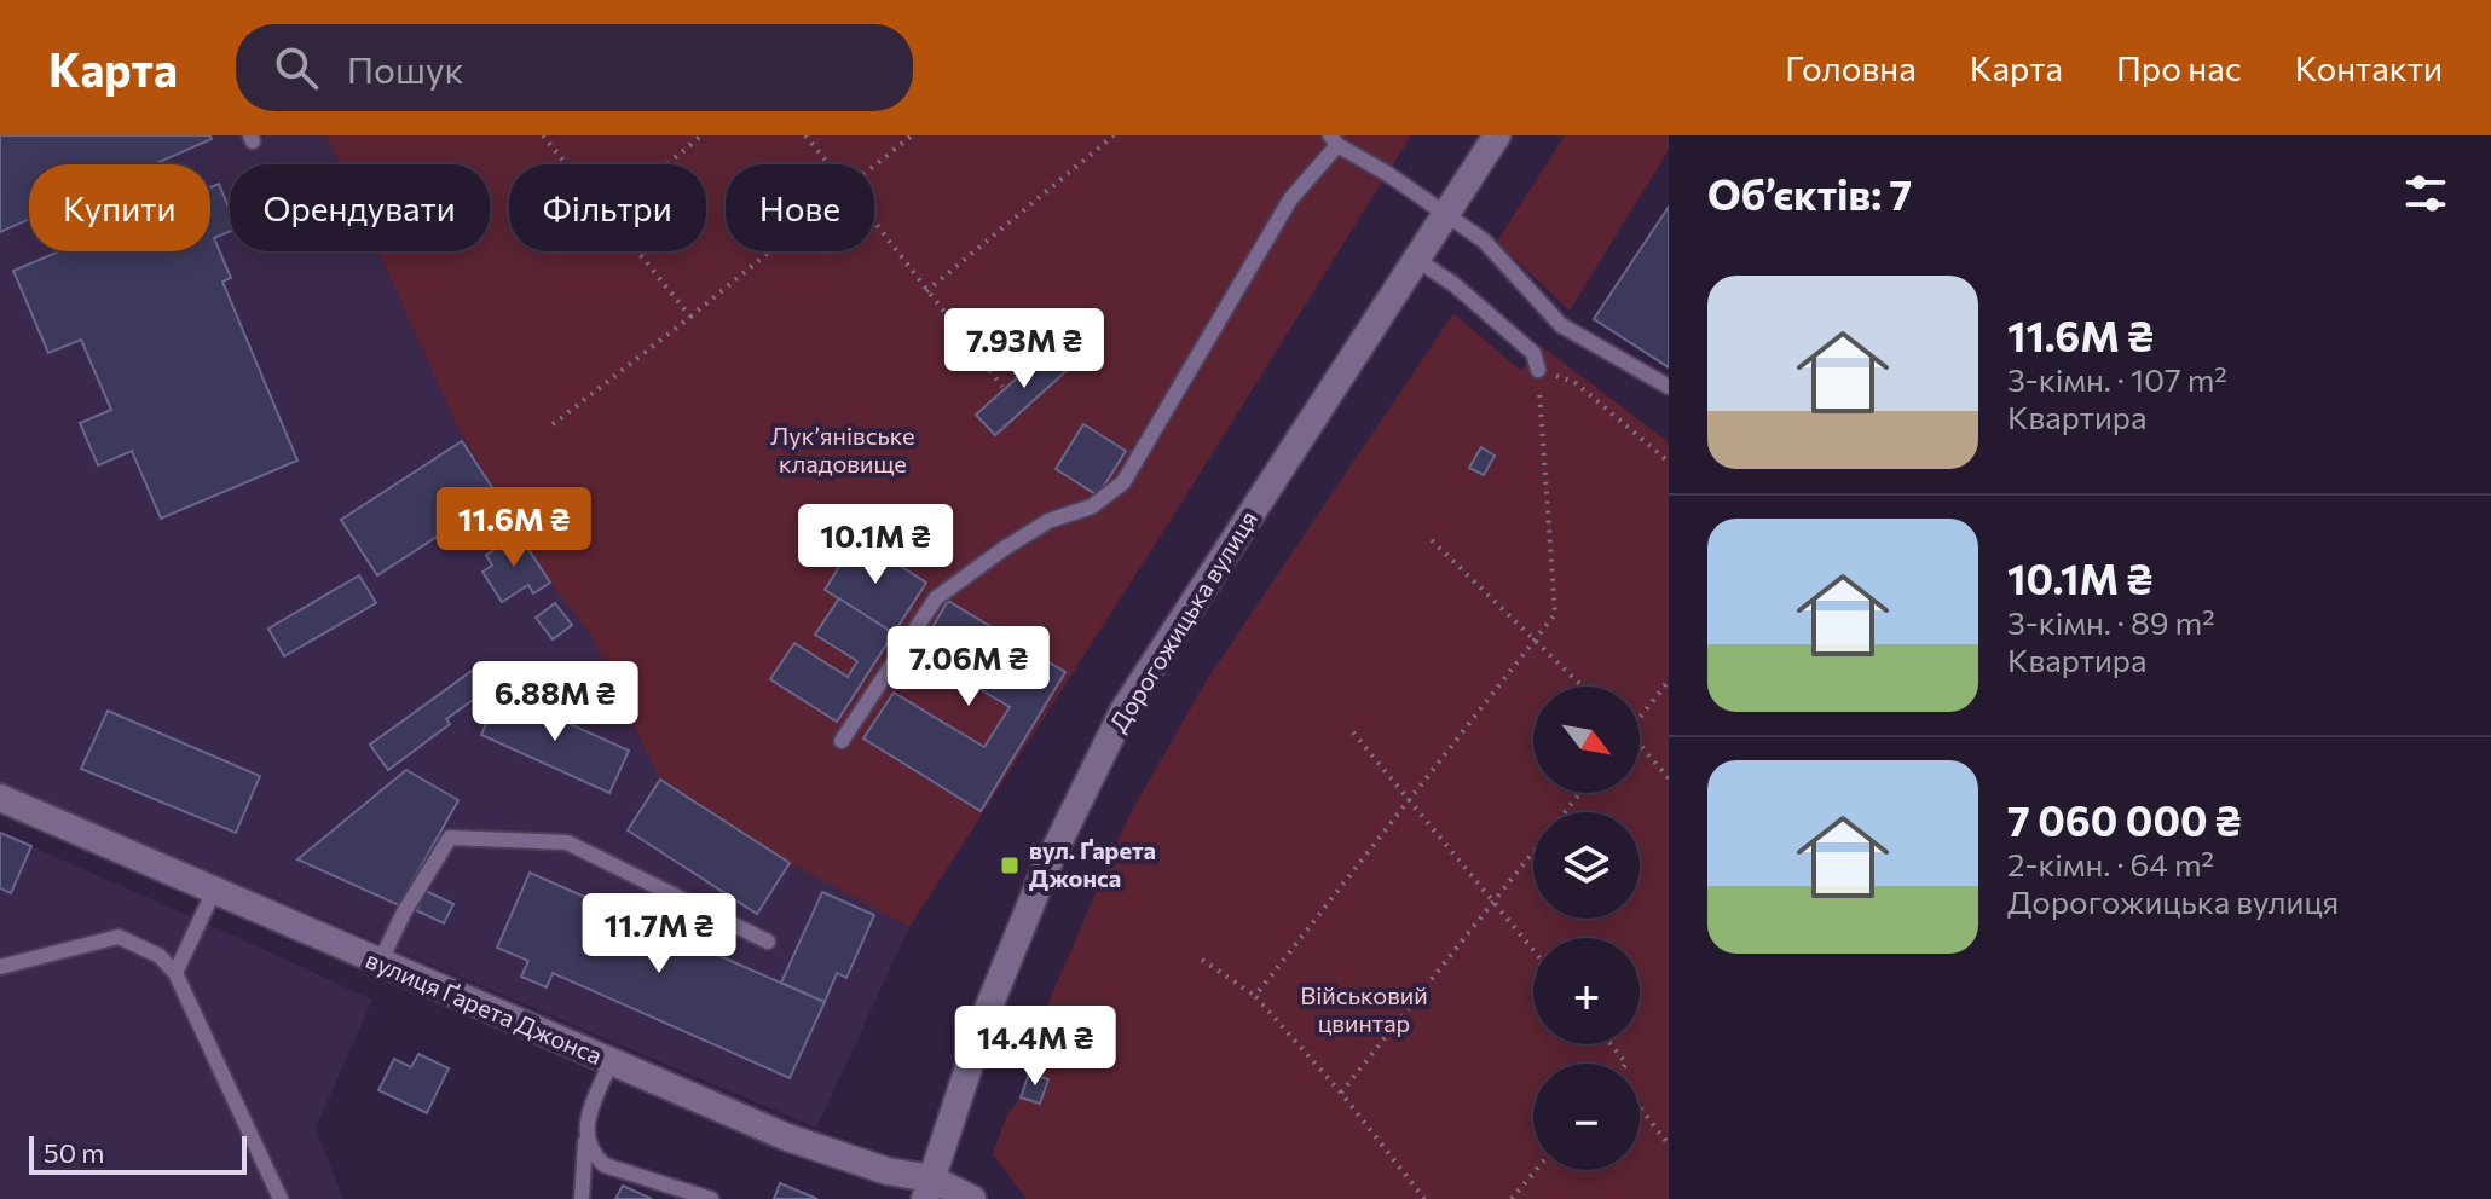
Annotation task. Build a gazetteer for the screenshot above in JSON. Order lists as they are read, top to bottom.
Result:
{
  "streets": {
    "street": ["Дорогожицька вулиця", "вулиця Ґарета Джонса"]
  },
  "crossings": [
    ["Дорогожицька вулиця", "вулиця Ґарета Джонса"]
  ],
  "parks": ["Лукʼянівське кладовище", "Військовий цвинтар"],
  "places": {
    "transit": ["вул. Ґарета Джонса"]
  },
  "scale_bar": "50 m",
  "north": "bottom right",
  "page": {
    "header": "Карта",
    "search": "Пошук",
    "nav": [
      "Головна",
      "Карта",
      "Про нас",
      "Контакти"
    ],
    "heading": "Об’єктів: 7",
    "chip": [
      "Купити",
      "Орендувати",
      "Фільтри",
      "Нове"
    ],
    "list": [
      {
        "name": "11.6M ₴",
        "note": "3-кімн. · 107 m² · Квартира"
      },
      {
        "name": "10.1M ₴",
        "note": "3-кімн. · 89 m² · Квартира"
      },
      {
        "name": "7 060 000 ₴",
        "note": "2-кімн. · 64 m² · Дорогожицька вулиця"
      }
    ],
    "price": [
      "7.93M ₴",
      "11.6M ₴",
      "10.1M ₴",
      "7.06M ₴",
      "6.88M ₴",
      "11.7M ₴",
      "14.4M ₴"
    ],
    "map_buttons": ["+", "−"],
    "scale": "50 m"
  }
}
